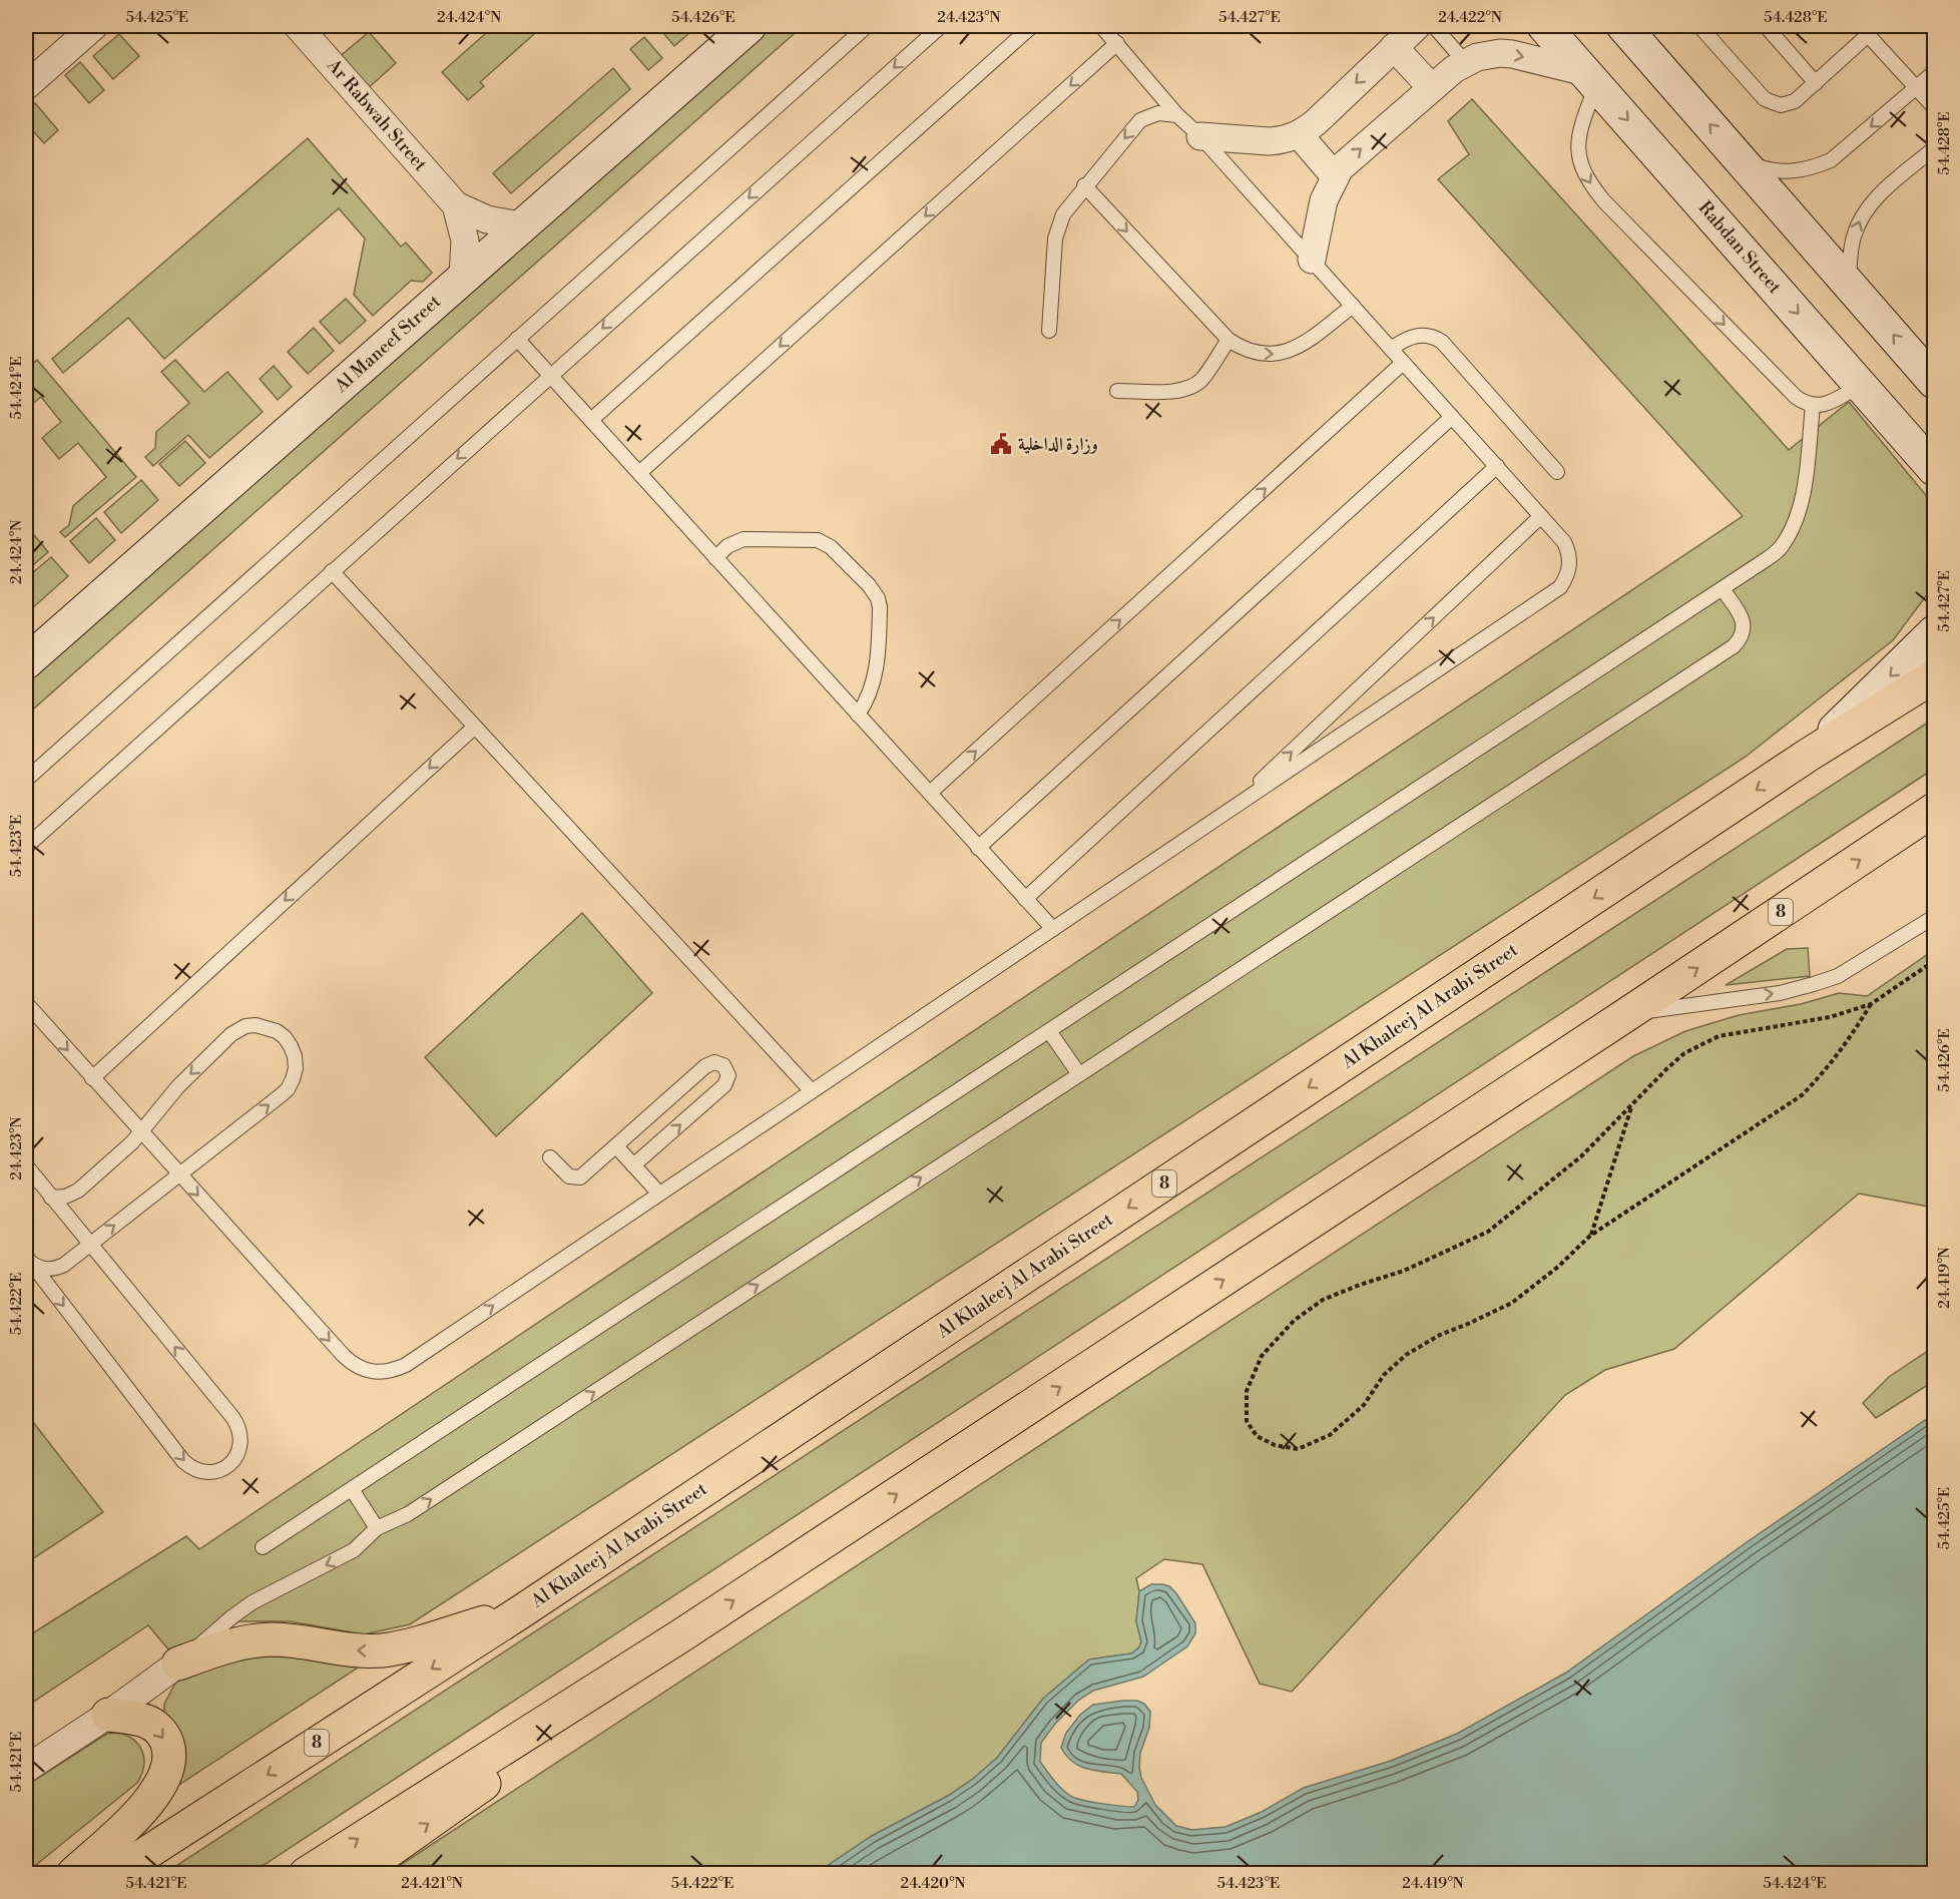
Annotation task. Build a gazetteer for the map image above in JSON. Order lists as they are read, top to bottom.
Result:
{
  "streets": {
    "highway": ["8", "Al Khaleej Al Arabi Street"],
    "main road": ["Rabdan Street", "Al Maneef Street"],
    "street": ["Ar Rabwah Street"]
  },
  "crossings": [
    ["Ar Rabwah Street", "Al Maneef Street"]
  ],
  "places": {
    "public building": ["وزارة الداخلية"]
  },
  "coordinates": [
    "54.425°E",
    "24.424°N",
    "54.426°E",
    "24.423°N",
    "54.427°E",
    "24.422°N",
    "54.428°E",
    "54.424°E",
    "54.423°E",
    "24.419°N",
    "54.422°E",
    "54.421°E",
    "24.421°N",
    "24.420°N"
  ]
}
